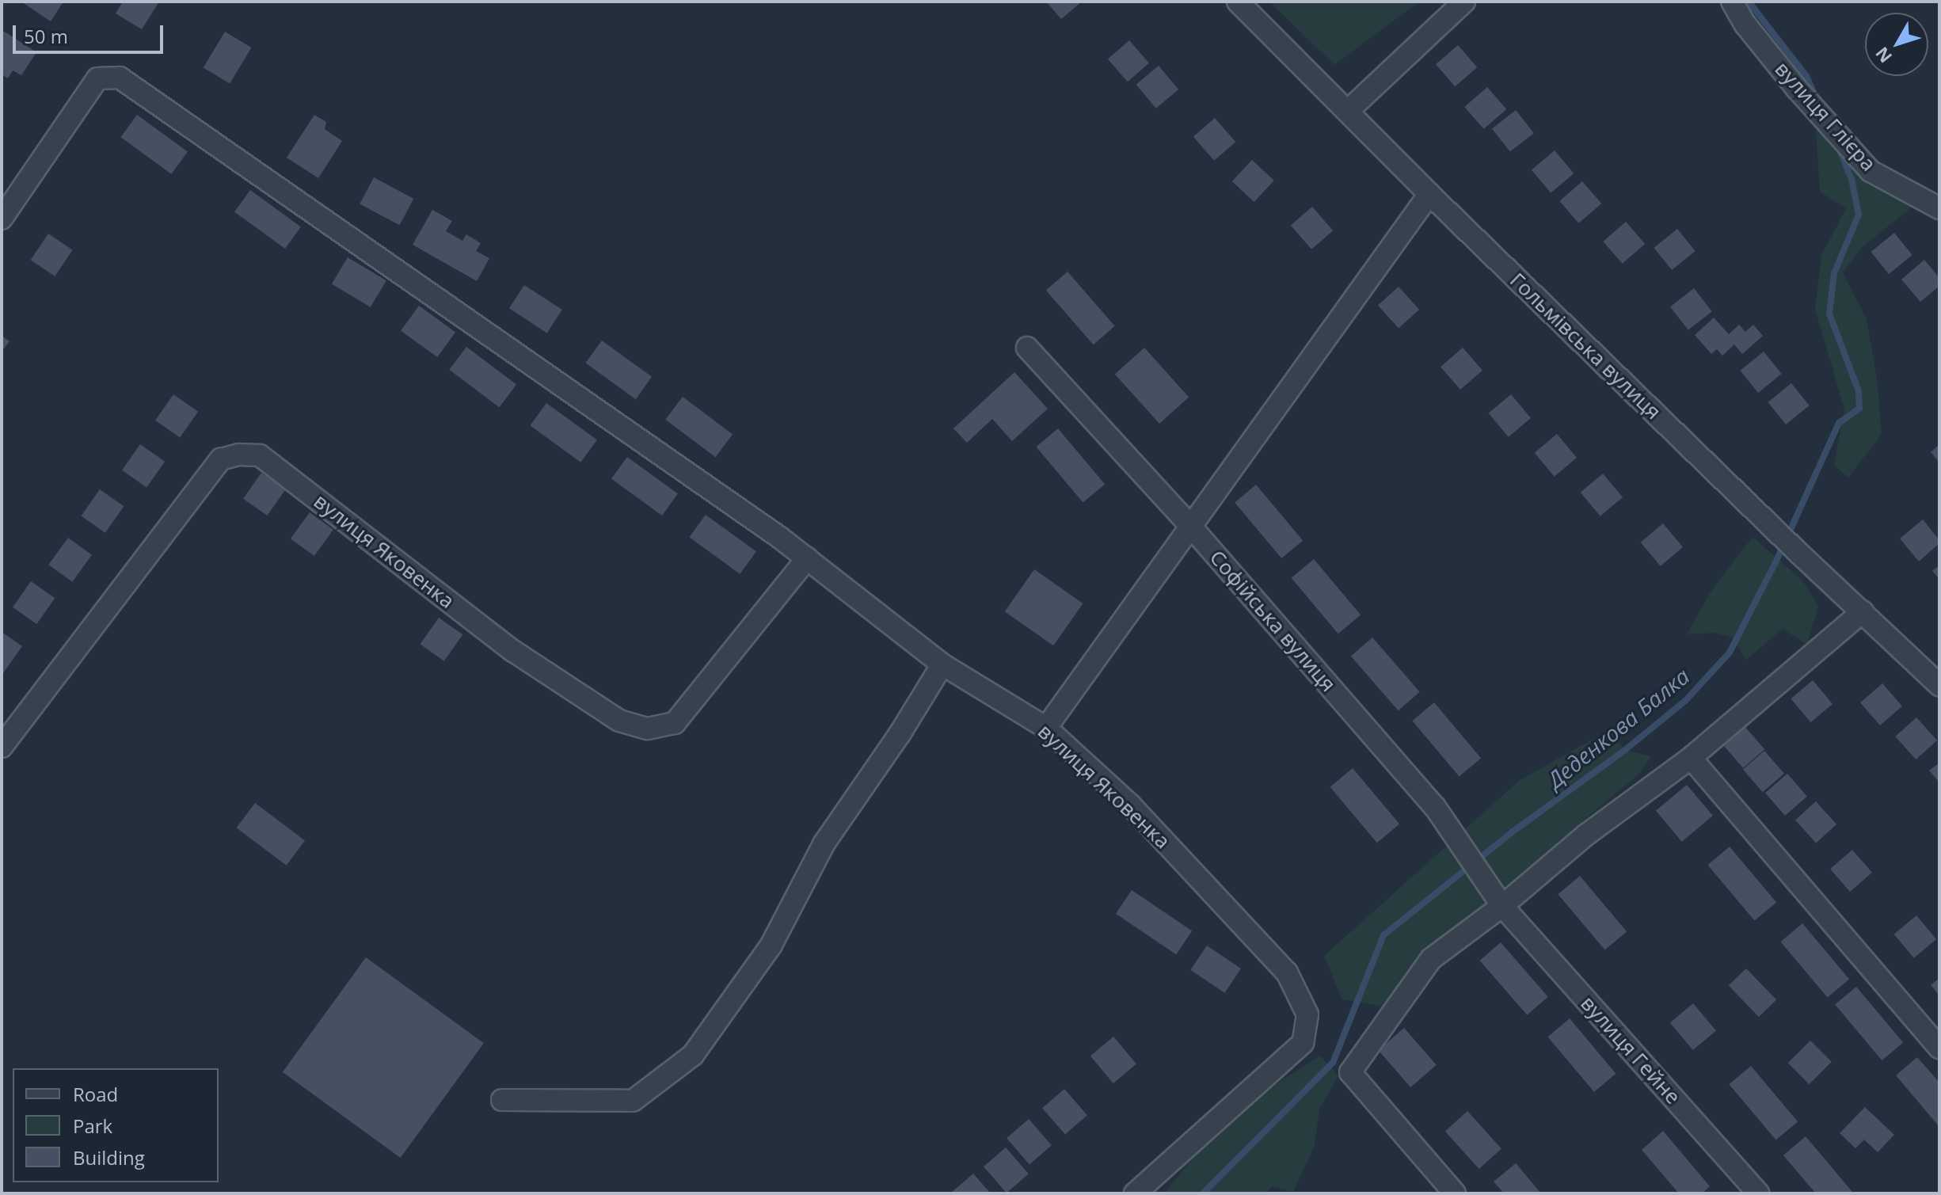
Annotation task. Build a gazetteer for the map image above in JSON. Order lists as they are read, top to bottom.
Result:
{
  "streets": {
    "street": [
      "вулиця Глієра",
      "Гольмівська вулиця",
      "вулиця Яковенка",
      "Софійська вулиця",
      "вулиця Гейне"
    ]
  },
  "crossings": [
    ["Софійська вулиця", "вулиця Гейне"]
  ],
  "water": ["Деденкова Балка"],
  "legend": ["Road", "Park", "Building"],
  "scale_bar": "50 m",
  "north": "bottom left"
}
